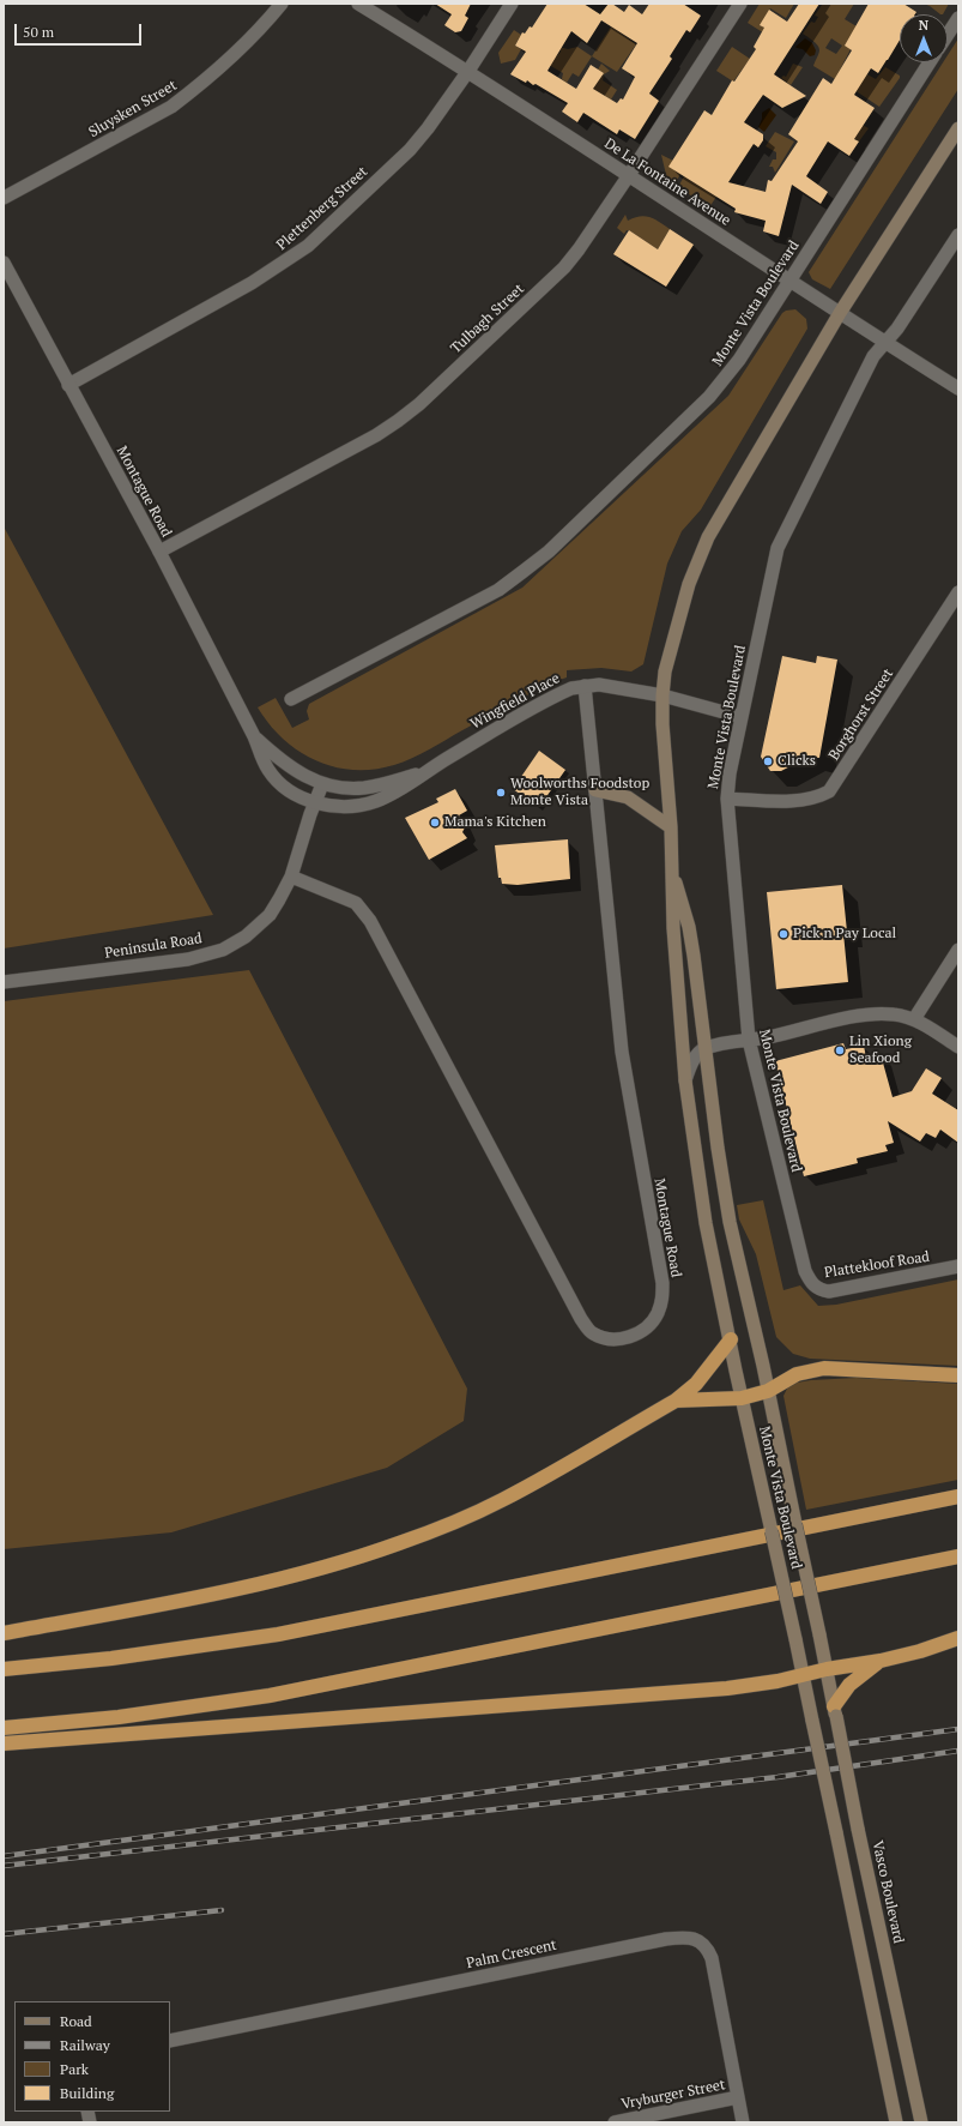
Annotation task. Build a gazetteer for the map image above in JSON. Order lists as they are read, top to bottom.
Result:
{
  "streets": {
    "main road": ["Monte Vista Boulevard", "Vasco Boulevard"],
    "street": [
      "Sluysken Street",
      "De La Fontaine Avenue",
      "Plettenberg Street",
      "Tulbagh Street",
      "Montague Road",
      "Wingfield Place",
      "Borghorst Street",
      "Peninsula Road",
      "Plattekloof Road",
      "Palm Crescent",
      "Vryburger Street"
    ]
  },
  "crossings": [
    ["De La Fontaine Avenue", "Plettenberg Street"],
    ["De La Fontaine Avenue", "Monte Vista Boulevard"],
    ["De La Fontaine Avenue", "Tulbagh Street"],
    ["Plettenberg Street", "Montague Road"],
    ["Monte Vista Boulevard", "Wingfield Place"],
    ["Monte Vista Boulevard", "Borghorst Street"],
    ["Monte Vista Boulevard", "Plattekloof Road"],
    ["Monte Vista Boulevard", "Vasco Boulevard"],
    ["Tulbagh Street", "Montague Road"],
    ["Montague Road", "Wingfield Place"],
    ["Montague Road", "Peninsula Road"],
    ["Wingfield Place", "Peninsula Road"],
    ["Palm Crescent", "Vryburger Street"]
  ],
  "places": [
    "Clicks",
    "Woolworths Foodstop Monte Vista",
    "Mama's Kitchen",
    "Pick n Pay Local",
    "Lin Xiong Seafood"
  ],
  "legend": [
    "Road",
    "Railway",
    "Park",
    "Building"
  ],
  "scale_bar": "50 m",
  "north": "top"
}
